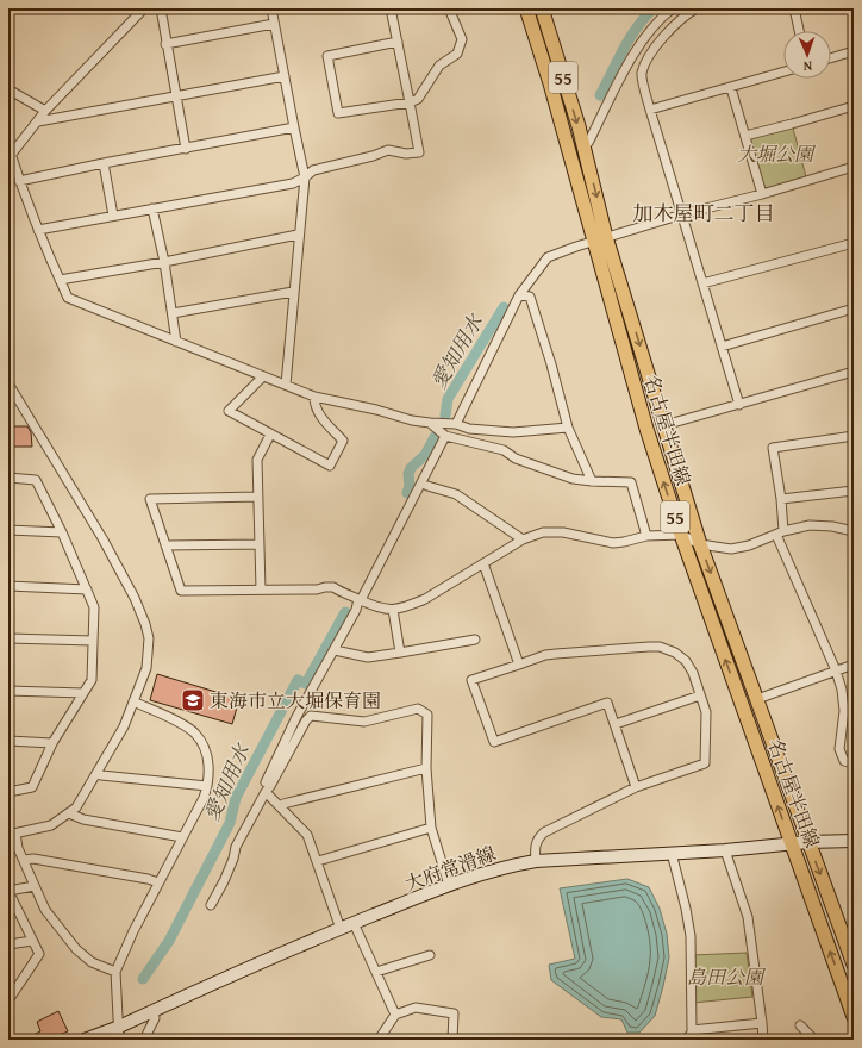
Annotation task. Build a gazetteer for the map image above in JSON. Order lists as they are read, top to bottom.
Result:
{
  "streets": {
    "main road": ["55", "名古屋半田線", "大府常滑線"]
  },
  "crossings": [
    ["名古屋半田線", "大府常滑線"]
  ],
  "districts": ["加木屋町二丁目"],
  "water": ["愛知用水"],
  "parks": ["大堀公園", "島田公園"],
  "places": {
    "school or university": ["東海市立大堀保育園"]
  },
  "north": "bottom"
}
